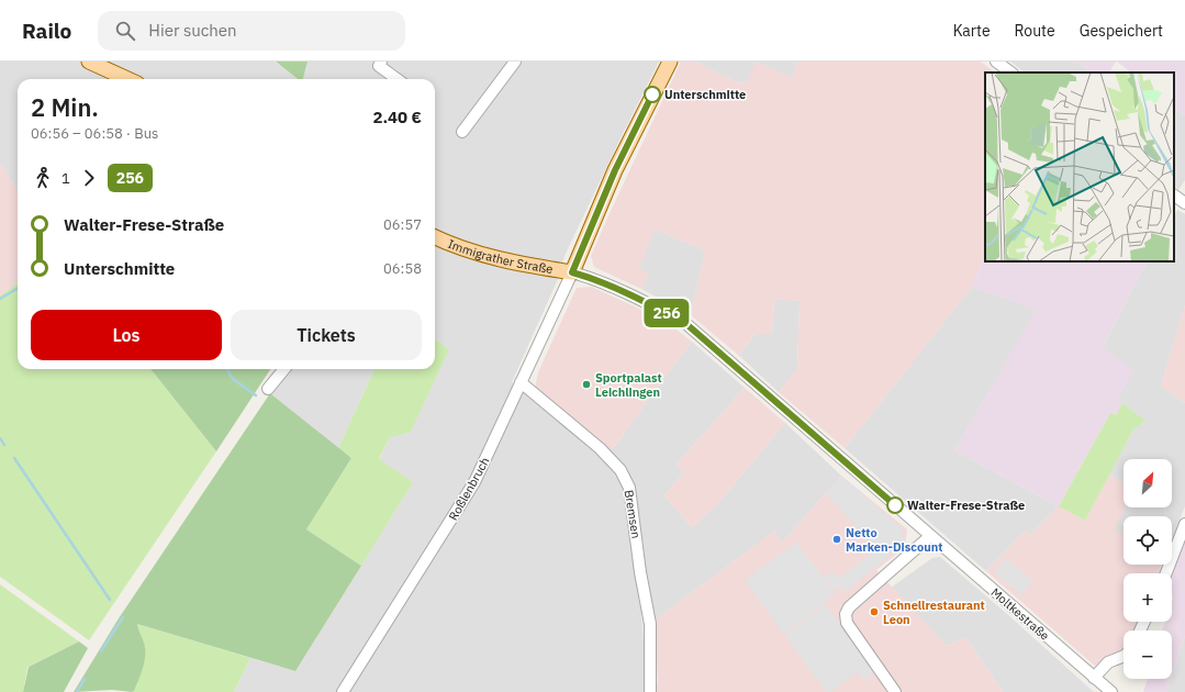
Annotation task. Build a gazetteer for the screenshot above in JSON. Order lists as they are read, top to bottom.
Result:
{
  "streets": {
    "main road": ["Immigrather Straße"],
    "street": ["Roßlenbruch", "Bremsen", "Moltkestraße"]
  },
  "crossings": [
    ["Immigrather Straße", "Roßlenbruch"],
    ["Immigrather Straße", "Moltkestraße"],
    ["Roßlenbruch", "Bremsen"],
    ["Roßlenbruch", "Moltkestraße"]
  ],
  "places": [
    "Unterschmitte",
    "Sportpalast Leichlingen",
    "Walter-Frese-Straße",
    "Netto Marken-Discount",
    "Schnellrestaurant Leon"
  ],
  "lines": ["bus line 256"],
  "north": "top right",
  "page": {
    "header": "Railo",
    "search": "Hier suchen",
    "nav": ["Karte", "Route", "Gespeichert"],
    "on_map": "256",
    "heading": ["2 Min.", "06:56 – 06:58 · Bus", "2.40 €"],
    "legs": ["1", "256"],
    "list": [
      {
        "name": "Walter-Frese-Straße",
        "value": "06:57"
      },
      {
        "name": "Unterschmitte",
        "value": "06:58"
      }
    ],
    "buttons": ["Los", "Tickets"],
    "map_buttons": ["+", "−"]
  }
}
